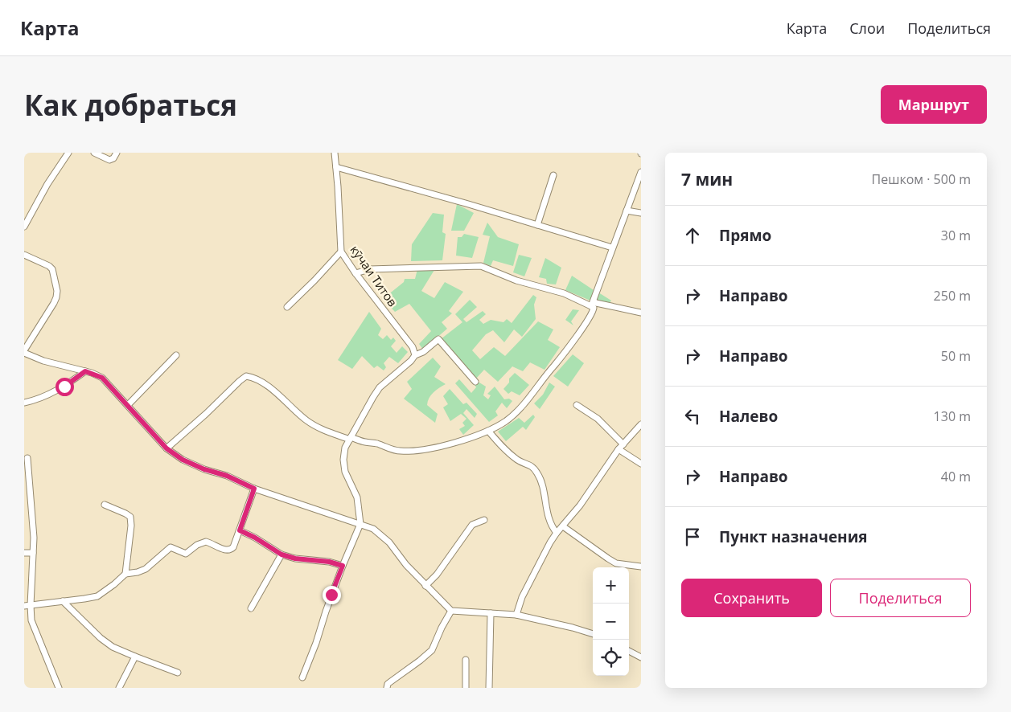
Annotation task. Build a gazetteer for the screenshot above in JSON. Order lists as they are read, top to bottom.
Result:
{
  "streets": {
    "street": ["кӯчаи Титов"]
  },
  "page": {
    "header": "Карта",
    "nav": ["Карта", "Слои", "Поделиться"],
    "buttons": [
      "Маршрут",
      ["Сохранить", "Поделиться"]
    ],
    "title": "Как добраться",
    "heading": ["7 мин", "Пешком · 500 m"],
    "list": [
      ["Прямо", "30 m"],
      ["Направо", "250 m"],
      ["Направо", "50 m"],
      ["Налево", "130 m"],
      ["Направо", "40 m"],
      "Пункт назначения"
    ],
    "map_buttons": ["+", "−"]
  }
}
